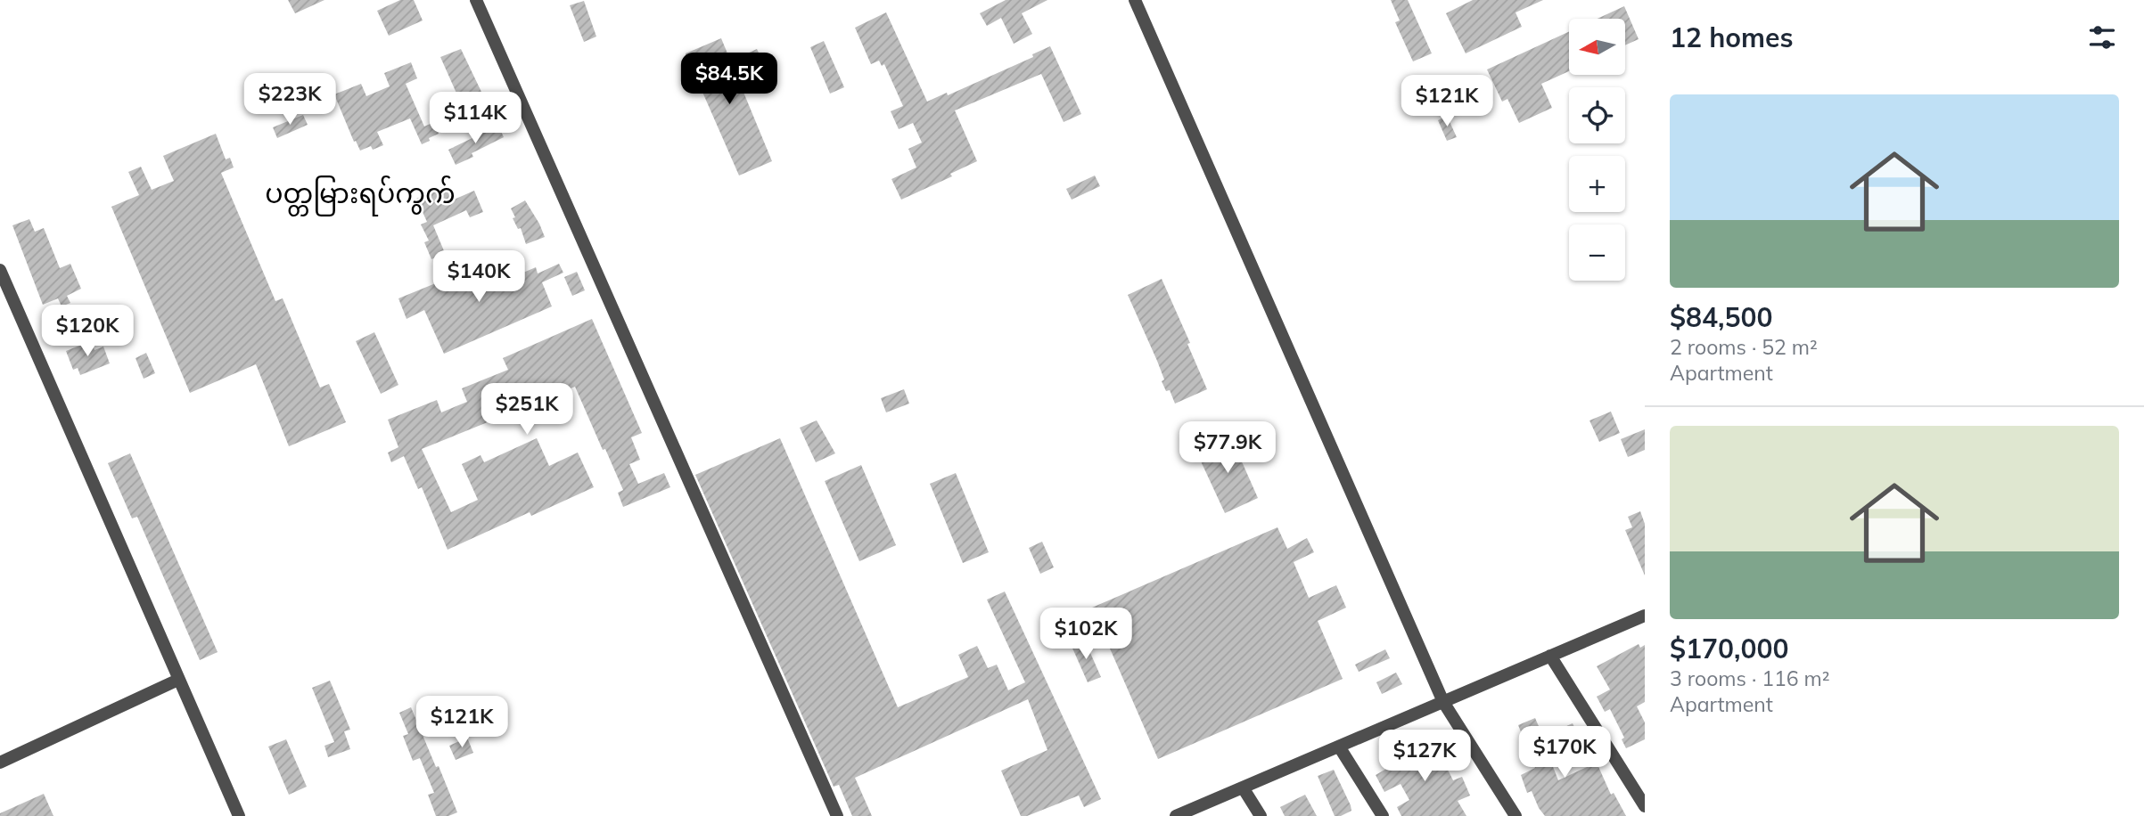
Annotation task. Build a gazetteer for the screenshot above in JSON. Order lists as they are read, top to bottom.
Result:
{
  "districts": ["ပတ္တမြားရပ်ကွက်"],
  "north": "left",
  "page": {
    "heading": "12 homes",
    "map_buttons": ["+", "−"],
    "price": [
      "$84.5K",
      "$223K",
      "$121K",
      "$114K",
      "$140K",
      "$120K",
      "$251K",
      "$77.9K",
      "$102K",
      "$121K",
      "$170K",
      "$127K"
    ],
    "list": [
      {
        "name": "$84,500",
        "note": "2 rooms · 52 m² · Apartment"
      },
      {
        "name": "$170,000",
        "note": "3 rooms · 116 m² · Apartment"
      }
    ]
  }
}
